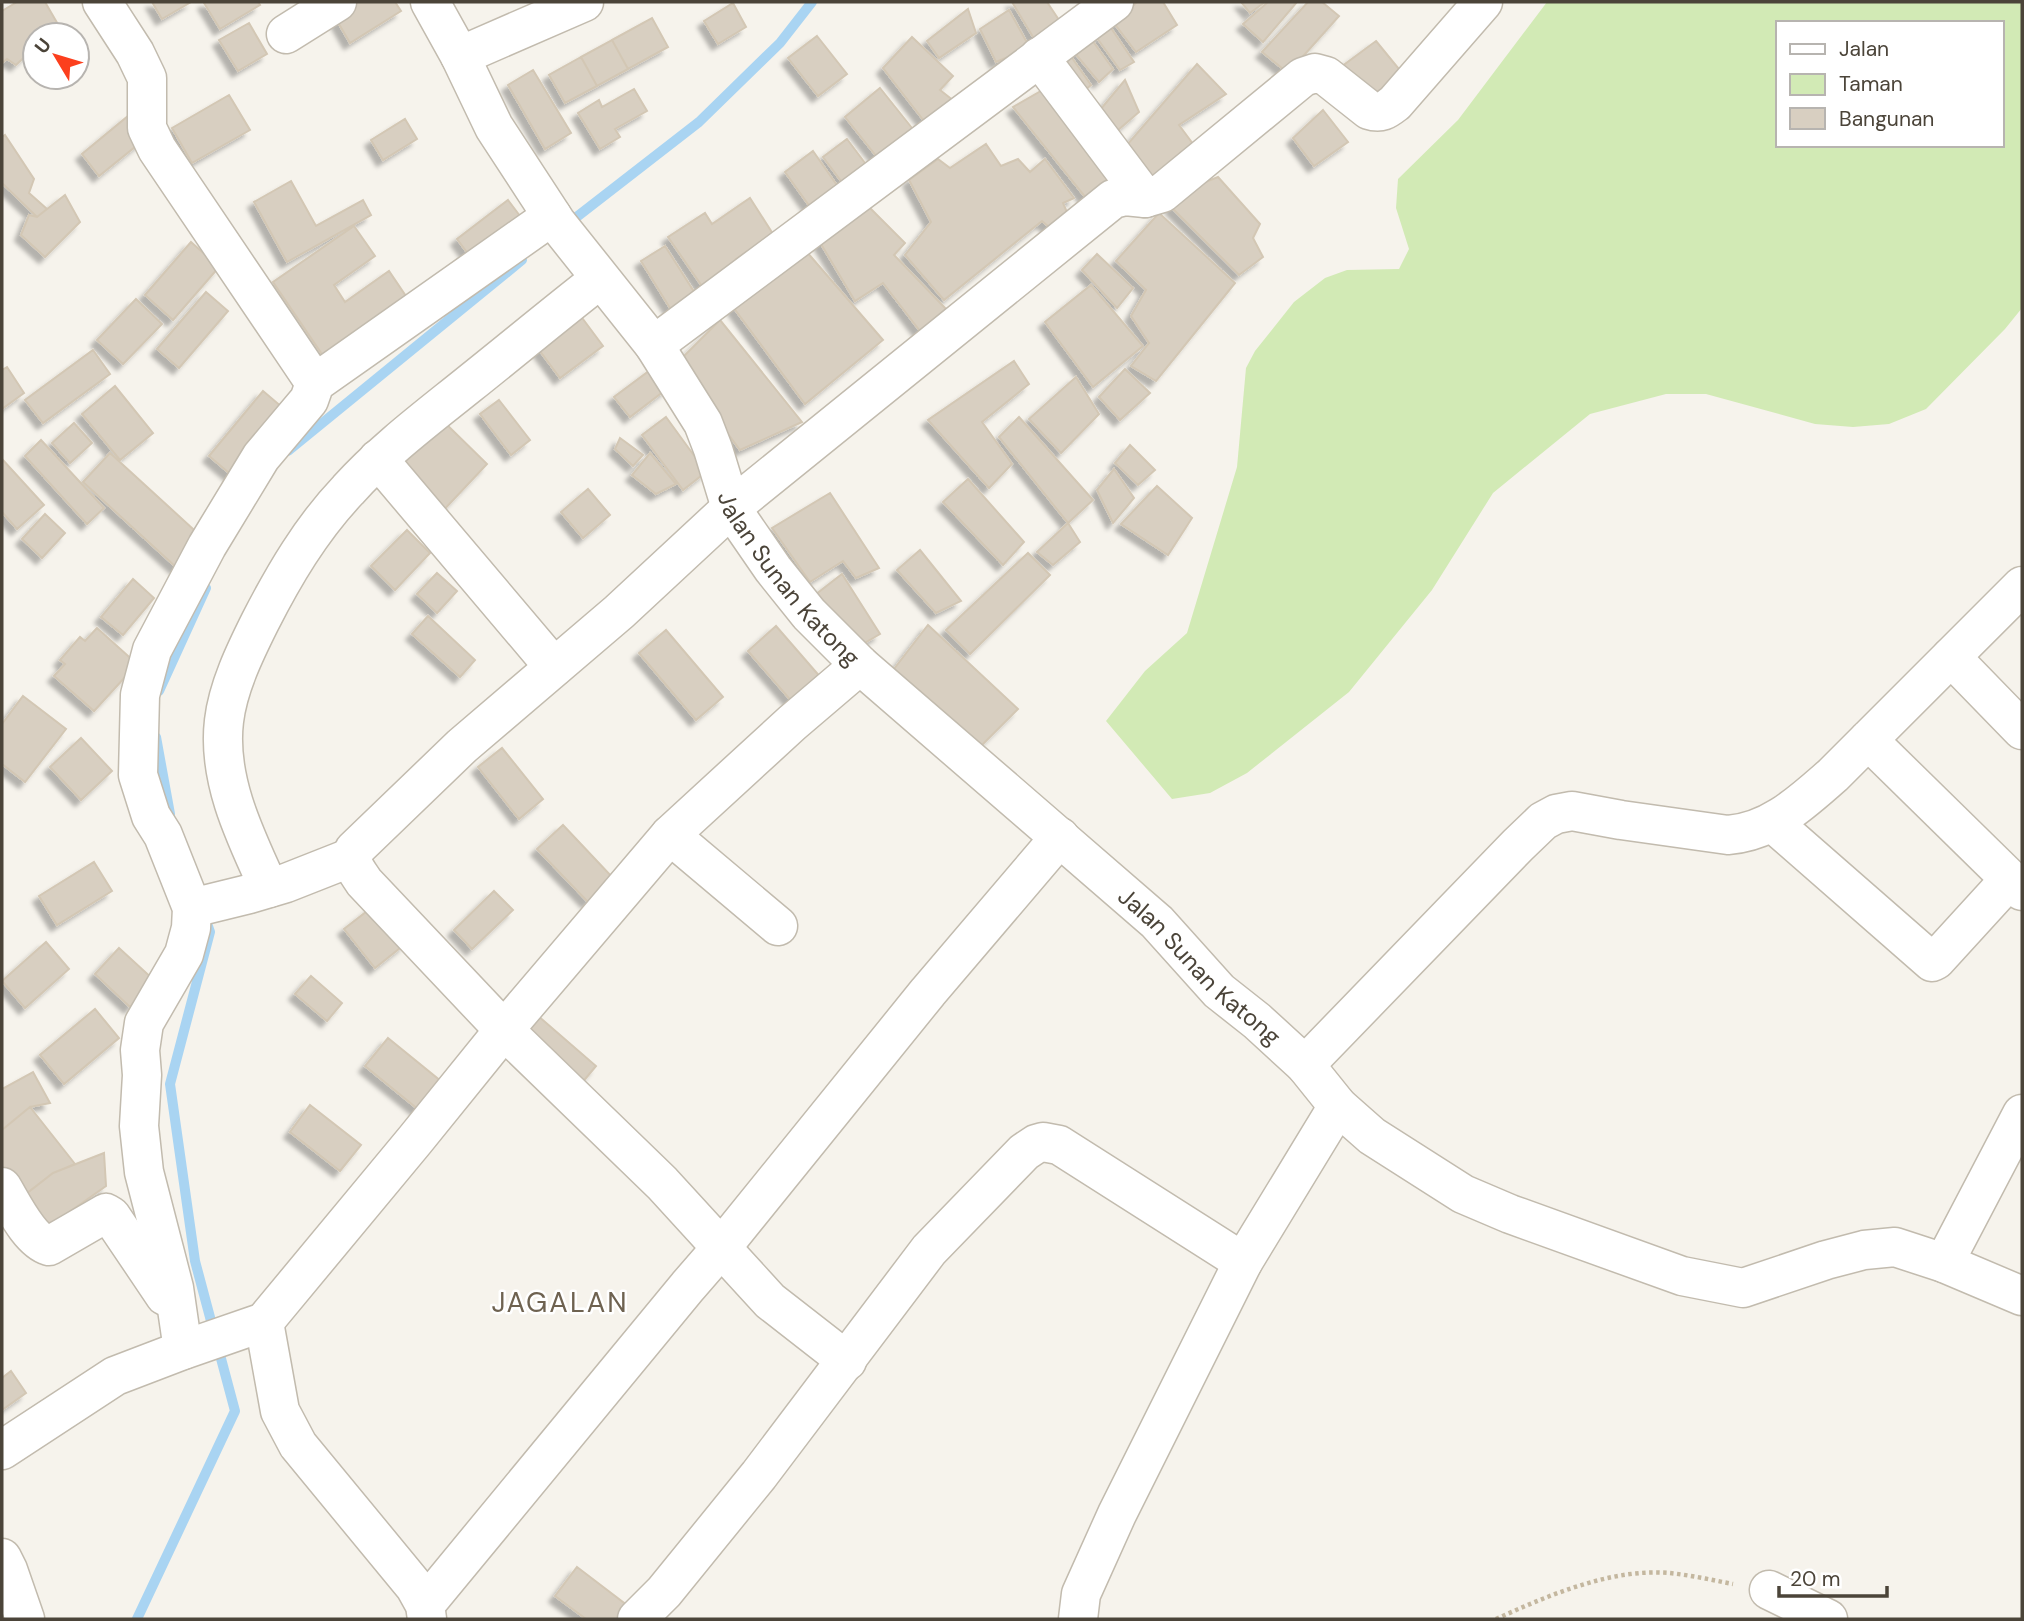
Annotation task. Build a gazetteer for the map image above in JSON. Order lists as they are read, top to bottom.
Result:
{
  "streets": {
    "street": ["Jalan Sunan Katong"]
  },
  "districts": ["JAGALAN"],
  "legend": ["Jalan", "Taman", "Bangunan"],
  "scale_bar": "20 m",
  "north": "top left"
}
